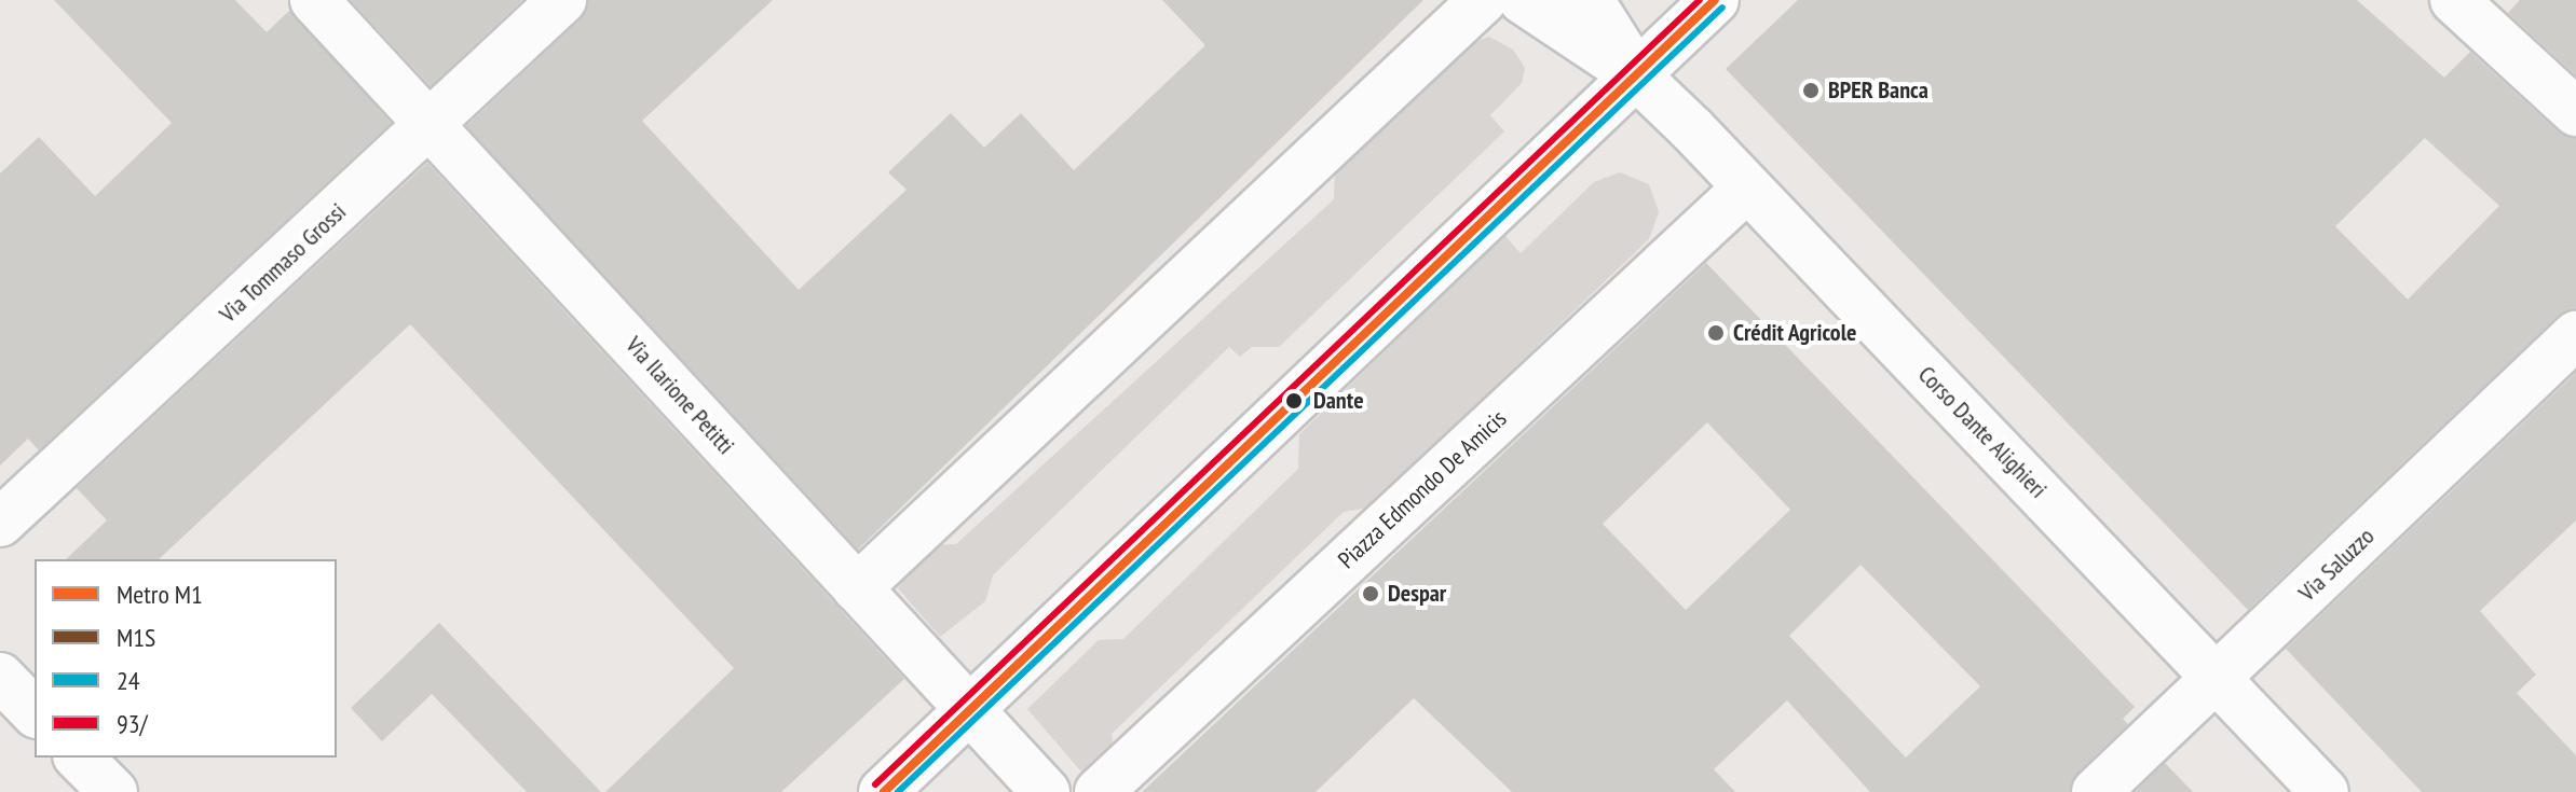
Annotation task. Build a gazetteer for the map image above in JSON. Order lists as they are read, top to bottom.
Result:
{
  "streets": {
    "street": [
      "Via Tommaso Grossi",
      "Via Ilarione Petitti",
      "Corso Dante Alighieri",
      "Piazza Edmondo De Amicis",
      "Via Saluzzo"
    ]
  },
  "crossings": [
    ["Via Tommaso Grossi", "Via Ilarione Petitti"],
    ["Corso Dante Alighieri", "Piazza Edmondo De Amicis"],
    ["Corso Dante Alighieri", "Via Saluzzo"]
  ],
  "places": [
    "BPER Banca",
    "Crédit Agricole",
    "Dante",
    "Despar"
  ],
  "lines": [
    "metro line M1",
    "transit line M1S",
    "transit line 93/",
    "transit line 24"
  ],
  "legend": [
    "Metro M1",
    "M1S",
    "24",
    "93/"
  ]
}
